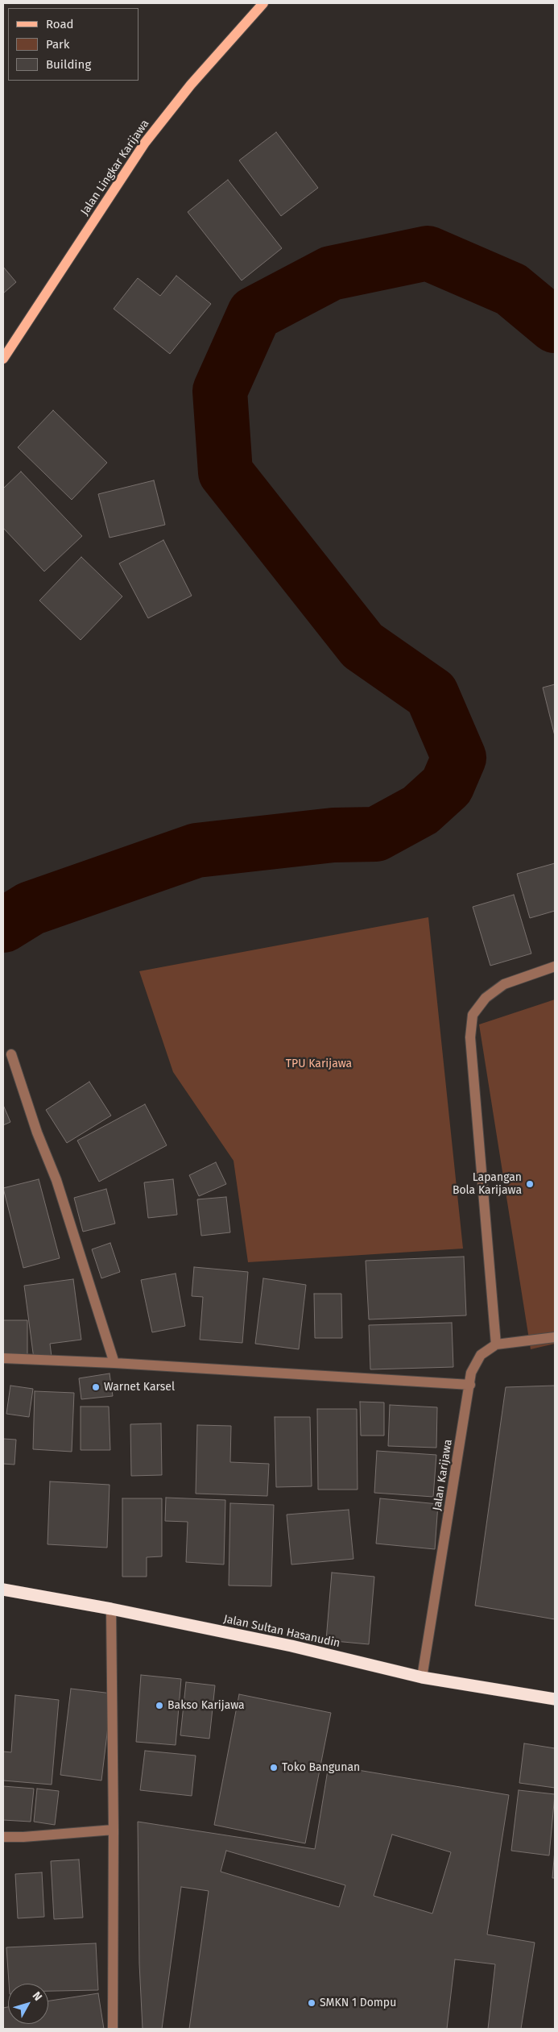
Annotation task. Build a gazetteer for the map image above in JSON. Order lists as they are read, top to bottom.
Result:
{
  "streets": {
    "highway": ["Jalan Sultan Hasanudin"],
    "main road": ["Jalan Lingkar Karijawa"],
    "street": ["Jalan Karijawa"]
  },
  "crossings": [
    ["Jalan Karijawa", "Jalan Sultan Hasanudin"]
  ],
  "parks": ["TPU Karijawa"],
  "places": [
    "Lapangan Bola Karijawa",
    "Warnet Karsel",
    "Bakso Karijawa",
    "Toko Bangunan",
    "SMKN 1 Dompu"
  ],
  "legend": ["Road", "Park", "Building"],
  "north": "top right"
}
